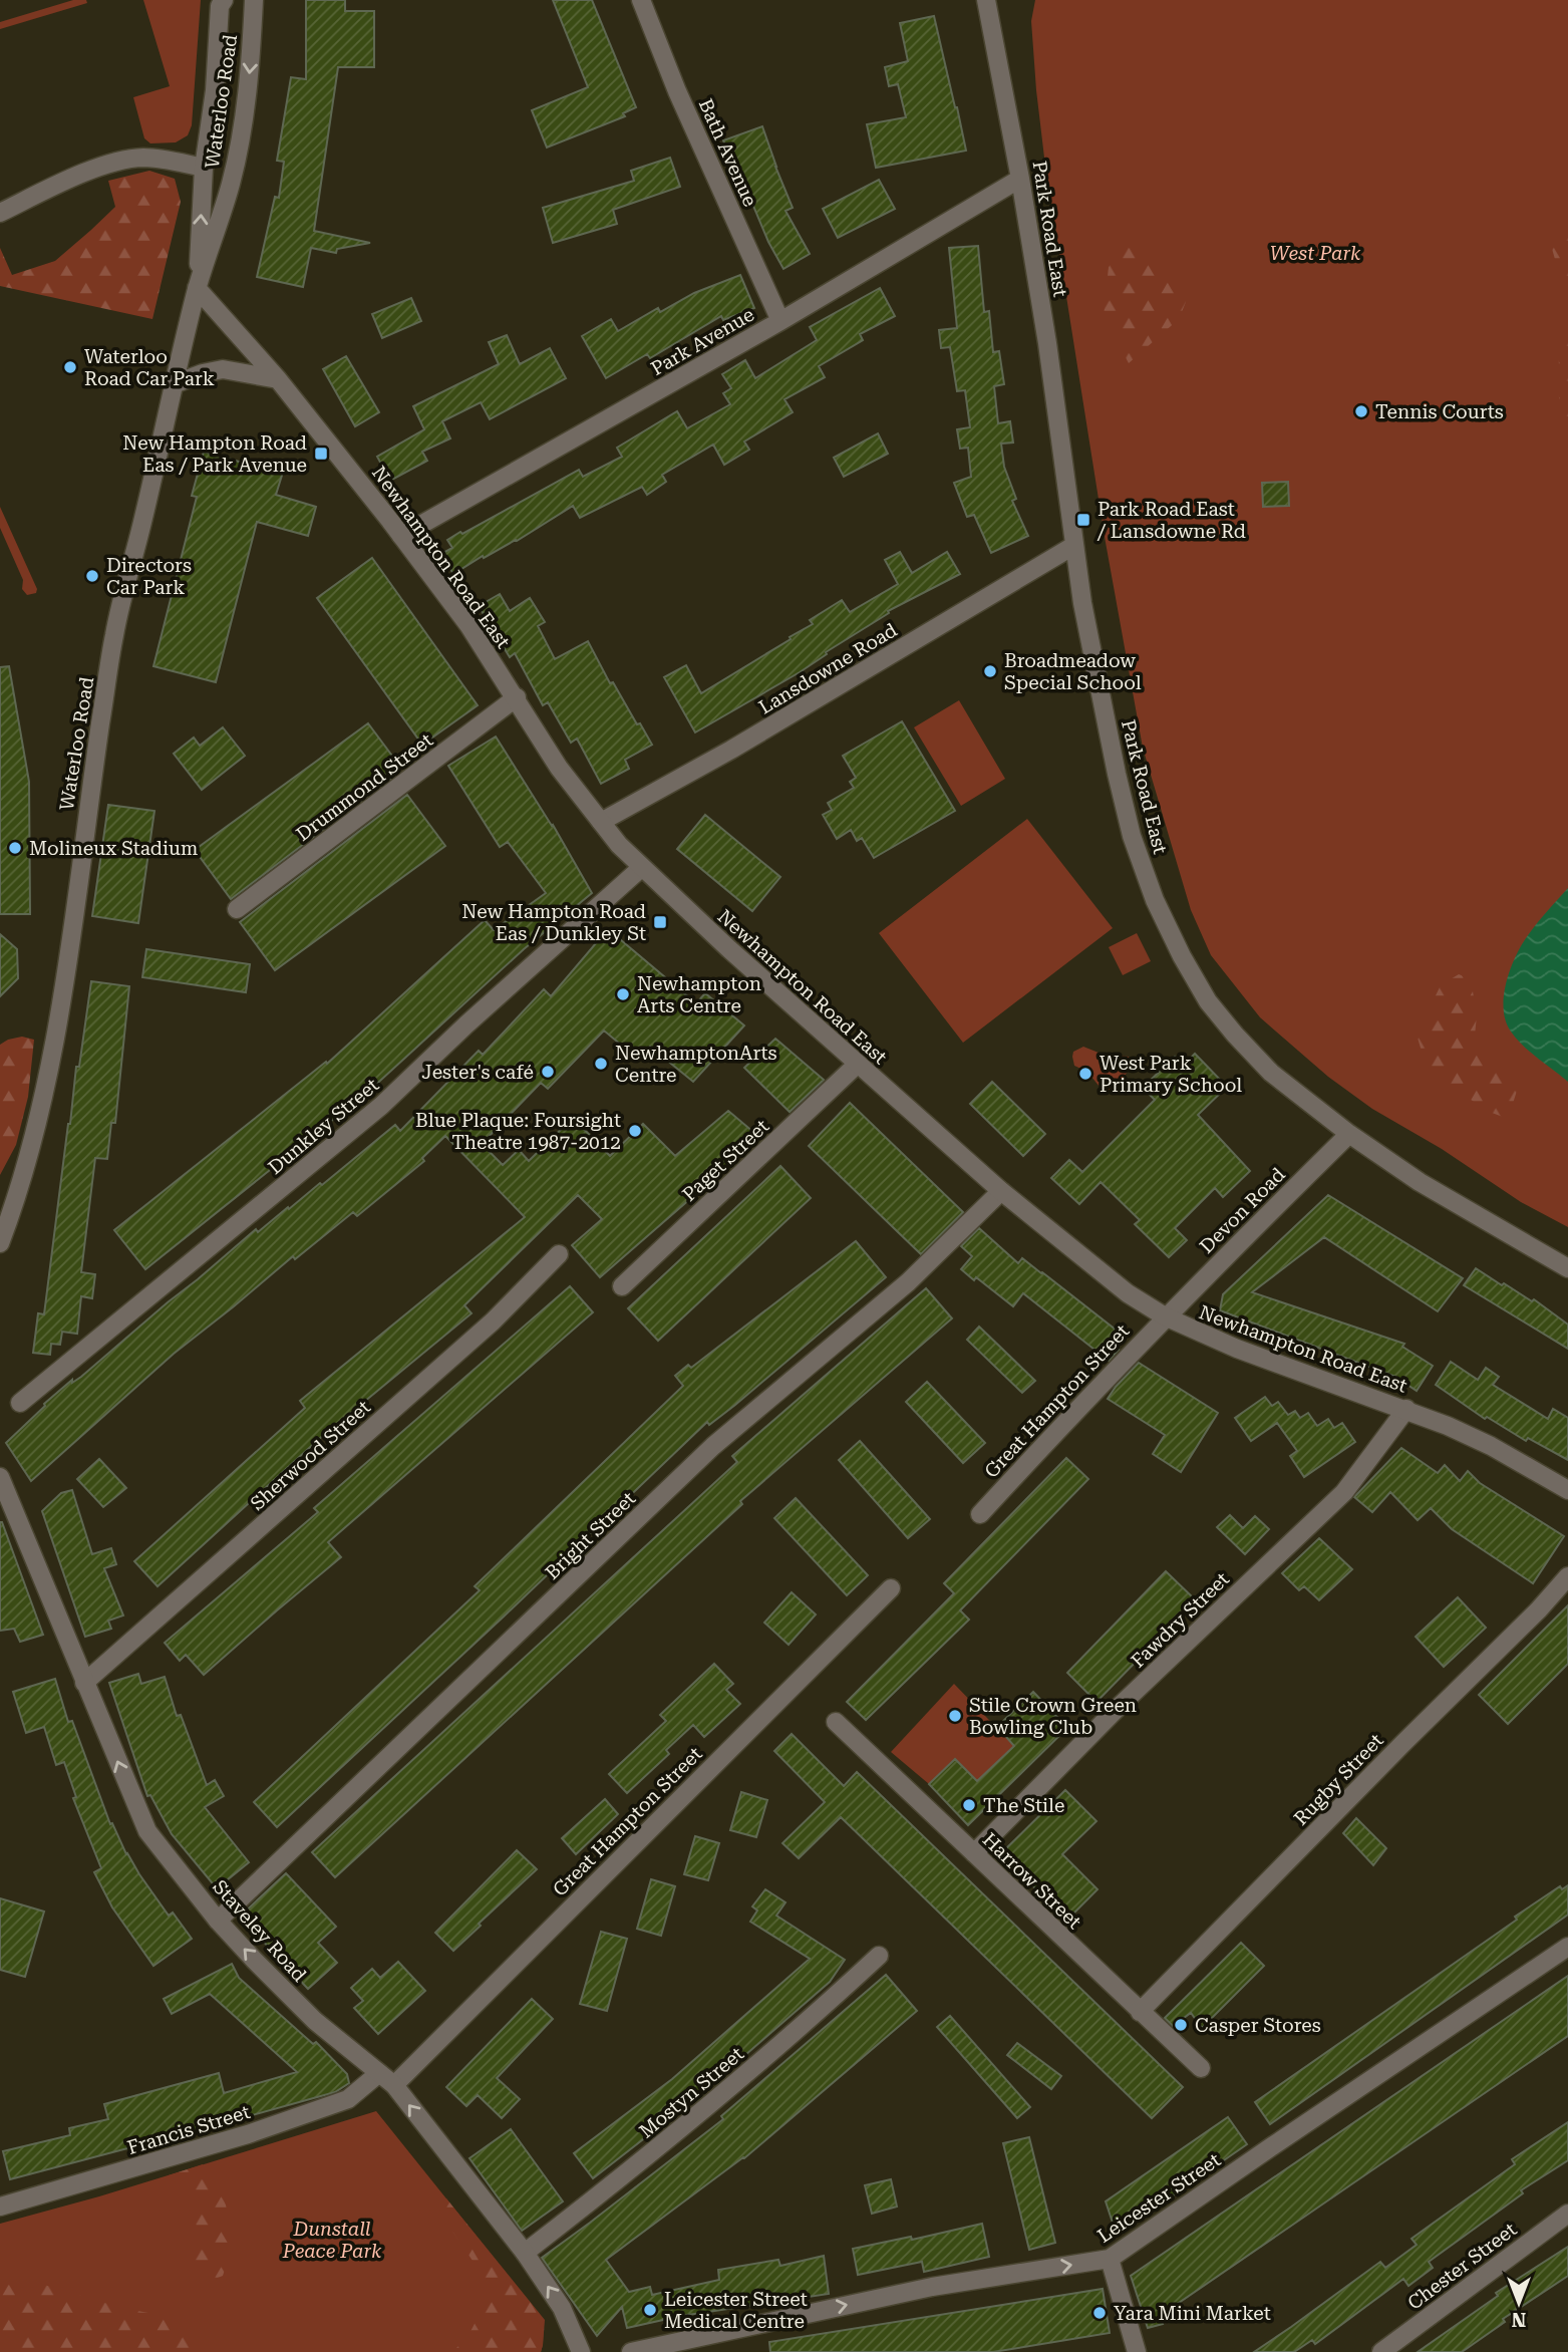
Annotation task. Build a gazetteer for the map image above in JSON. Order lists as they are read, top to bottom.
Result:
{
  "streets": {
    "street": [
      "Waterloo Road",
      "Bath Avenue",
      "Park Road East",
      "Park Avenue",
      "Newhampton Road East",
      "Lansdowne Road",
      "Drummond Street",
      "Dunkley Street",
      "Paget Street",
      "Devon Road",
      "Great Hampton Street",
      "Sherwood Street",
      "Bright Street",
      "Fawdry Street",
      "Rugby Street",
      "Harrow Street",
      "Staveley Road",
      "Mostyn Street",
      "Francis Street",
      "Leicester Street",
      "Chester Street"
    ]
  },
  "crossings": [
    ["Waterloo Road", "Newhampton Road East"],
    ["Bath Avenue", "Park Avenue"],
    ["Park Road East", "Park Avenue"],
    ["Park Road East", "Lansdowne Road"],
    ["Park Road East", "Devon Road"],
    ["Park Avenue", "Newhampton Road East"],
    ["Newhampton Road East", "Lansdowne Road"],
    ["Newhampton Road East", "Drummond Street"],
    ["Newhampton Road East", "Dunkley Street"],
    ["Newhampton Road East", "Paget Street"],
    ["Newhampton Road East", "Devon Road"],
    ["Newhampton Road East", "Great Hampton Street"],
    ["Newhampton Road East", "Bright Street"],
    ["Newhampton Road East", "Fawdry Street"],
    ["Devon Road", "Great Hampton Street"],
    ["Great Hampton Street", "Staveley Road"],
    ["Sherwood Street", "Staveley Road"],
    ["Bright Street", "Staveley Road"],
    ["Fawdry Street", "Harrow Street"],
    ["Rugby Street", "Harrow Street"],
    ["Staveley Road", "Mostyn Street"],
    ["Staveley Road", "Francis Street"]
  ],
  "one_way": ["Staveley Road", "Leicester Street"],
  "parks": ["West Park", "Dunstall Peace Park"],
  "places": {
    "other": [
      "Waterloo Road Car Park",
      "Tennis Courts",
      "Directors Car Park",
      "Broadmeadow Special School",
      "Molineux Stadium",
      "Newhampton Arts Centre",
      "NewhamptonArts Centre",
      "Jester's café",
      "West Park Primary School",
      "Blue Plaque: Foursight Theatre 1987-2012",
      "Stile Crown Green Bowling Club",
      "The Stile",
      "Casper Stores",
      "Leicester Street Medical Centre",
      "Yara Mini Market"
    ],
    "transit": ["New Hampton Road Eas / Park Avenue", "Park Road East / Lansdowne Rd", "New Hampton Road Eas / Dunkley St"]
  },
  "north": "bottom"
}
